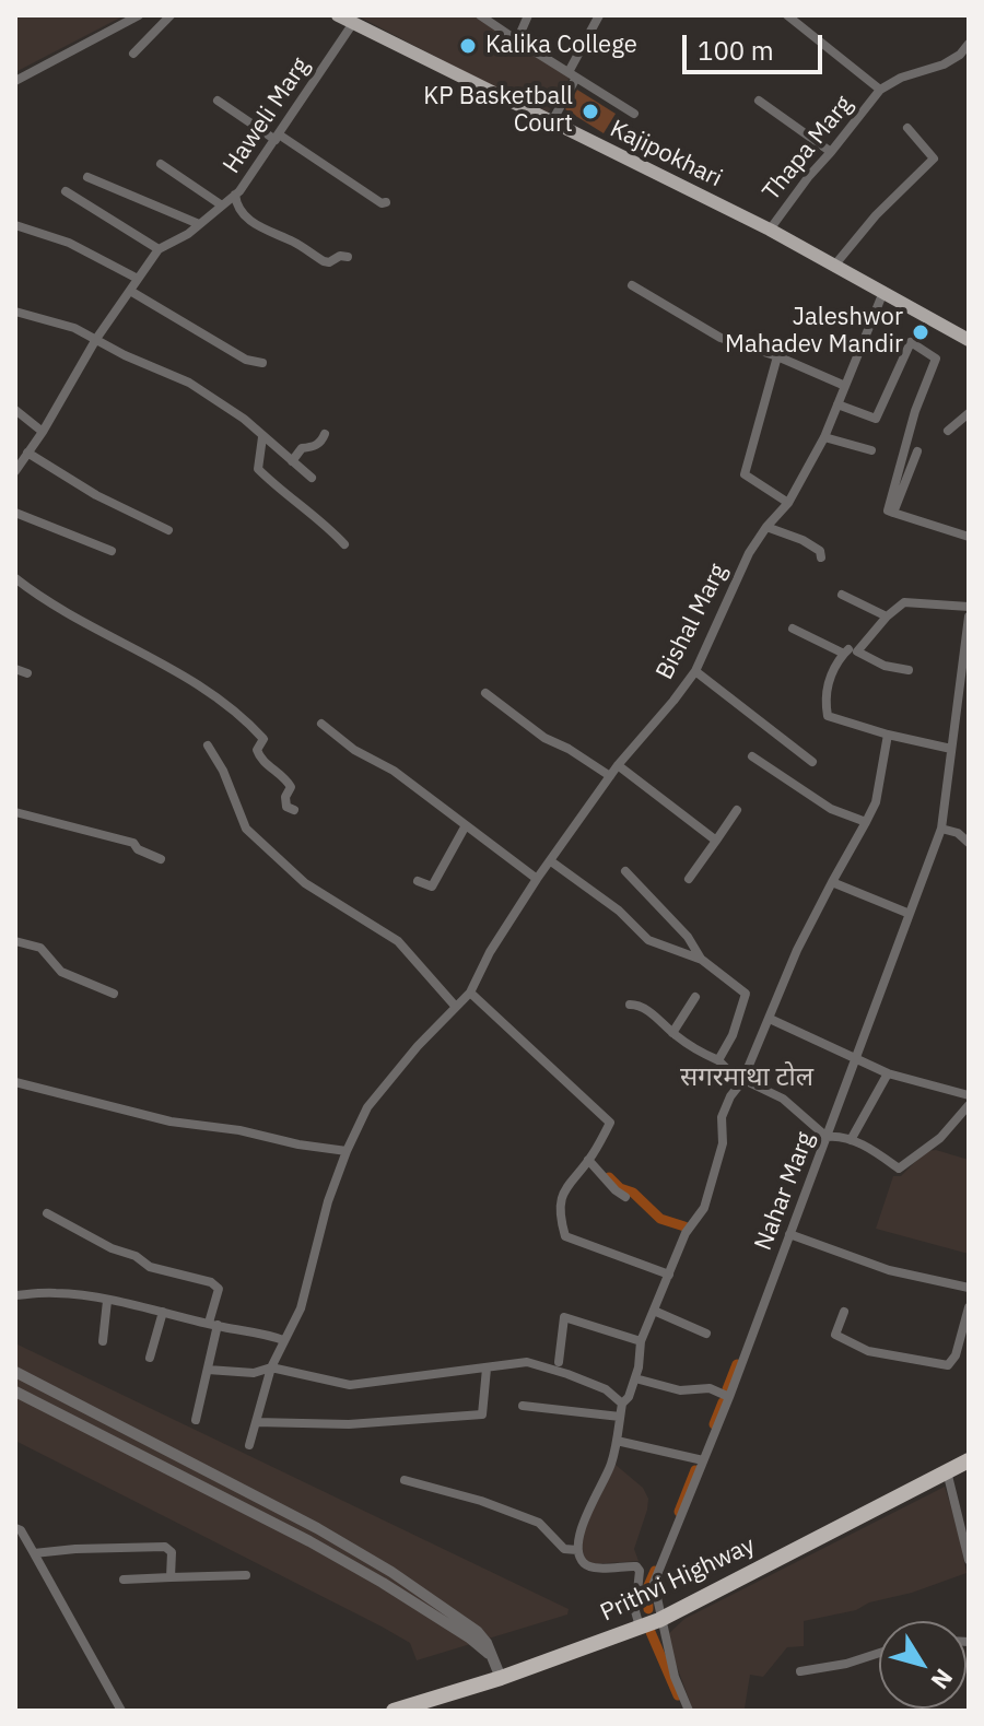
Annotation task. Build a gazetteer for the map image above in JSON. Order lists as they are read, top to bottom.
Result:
{
  "streets": {
    "highway": ["Prithvi Highway"],
    "main road": ["Kajipokhari"],
    "street": [
      "Haweli Marg",
      "Thapa Marg",
      "Bishal Marg",
      "Nahar Marg"
    ]
  },
  "crossings": [
    ["Haweli Marg", "Kajipokhari"],
    ["Thapa Marg", "Kajipokhari"],
    ["Kajipokhari", "Bishal Marg"]
  ],
  "districts": ["सगरमाथा टोल"],
  "places": ["Kalika College", "KP Basketball Court", "Jaleshwor Mahadev Mandir"],
  "scale_bar": "100 m",
  "north": "bottom right"
}
